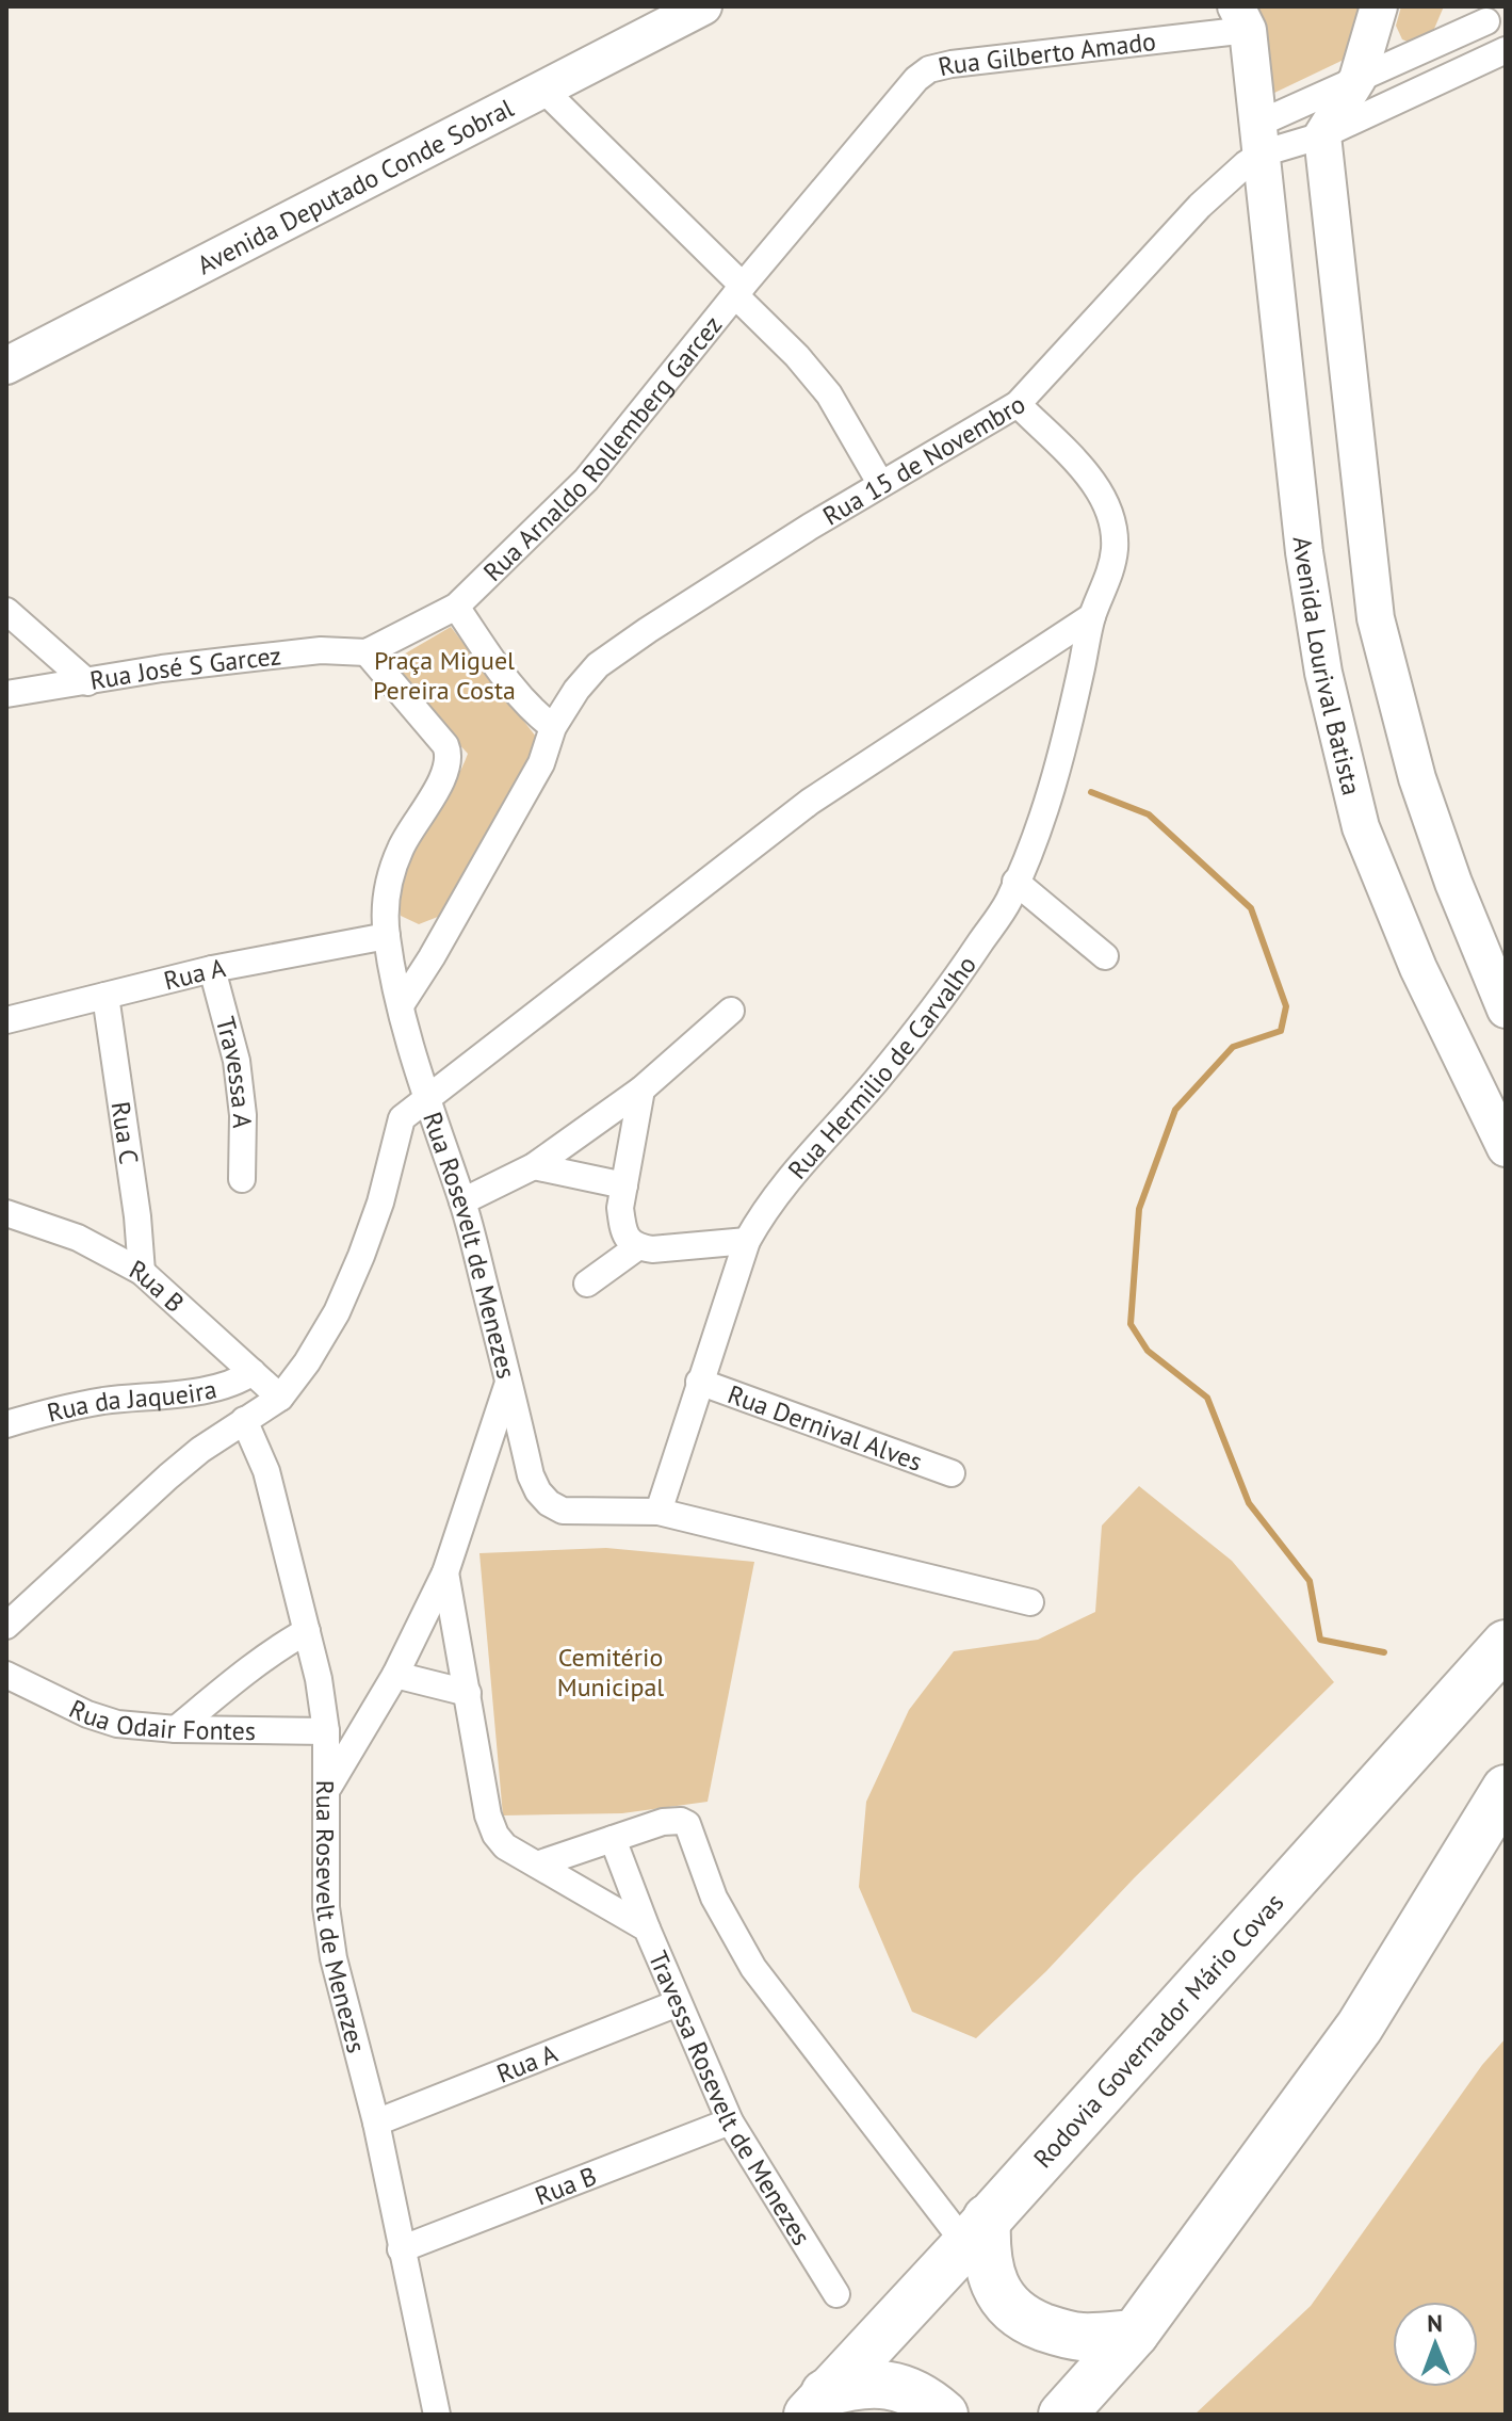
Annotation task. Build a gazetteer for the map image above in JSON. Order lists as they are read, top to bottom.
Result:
{
  "streets": {
    "highway": ["Rodovia Governador Mário Covas"],
    "main road": ["Avenida Deputado Conde Sobral", "Avenida Lourival Batista"],
    "street": [
      "Rua Gilberto Amado",
      "Rua Arnaldo Rollemberg Garcez",
      "Rua 15 de Novembro",
      "Rua José S Garcez",
      "Rua A",
      "Rua Hermilio de Carvalho",
      "Travessa A",
      "Rua C",
      "Rua Rosevelt de Menezes",
      "Rua B",
      "Rua da Jaqueira",
      "Rua Dernival Alves",
      "Rua Odair Fontes",
      "Travessa Rosevelt de Menezes"
    ]
  },
  "crossings": [
    ["Rua Gilberto Amado", "Rua Arnaldo Rollemberg Garcez"],
    ["Rua Gilberto Amado", "Avenida Lourival Batista"],
    ["Rua 15 de Novembro", "Avenida Lourival Batista"],
    ["Rua 15 de Novembro", "Rua Hermilio de Carvalho"],
    ["Rua A", "Travessa A"],
    ["Rua A", "Rua C"],
    ["Rua A", "Rua Rosevelt de Menezes"],
    ["Rua A", "Travessa Rosevelt de Menezes"],
    ["Rua Hermilio de Carvalho", "Rua Rosevelt de Menezes"],
    ["Rua Hermilio de Carvalho", "Rua Dernival Alves"],
    ["Rua C", "Rua B"],
    ["Rua Rosevelt de Menezes", "Rua B"],
    ["Rua Rosevelt de Menezes", "Rua Odair Fontes"],
    ["Rua Rosevelt de Menezes", "Travessa Rosevelt de Menezes"],
    ["Rua B", "Rua da Jaqueira"],
    ["Rua B", "Travessa Rosevelt de Menezes"]
  ],
  "parks": ["Praça Miguel Pereira Costa", "Cemitério Municipal"],
  "north": "top"
}
